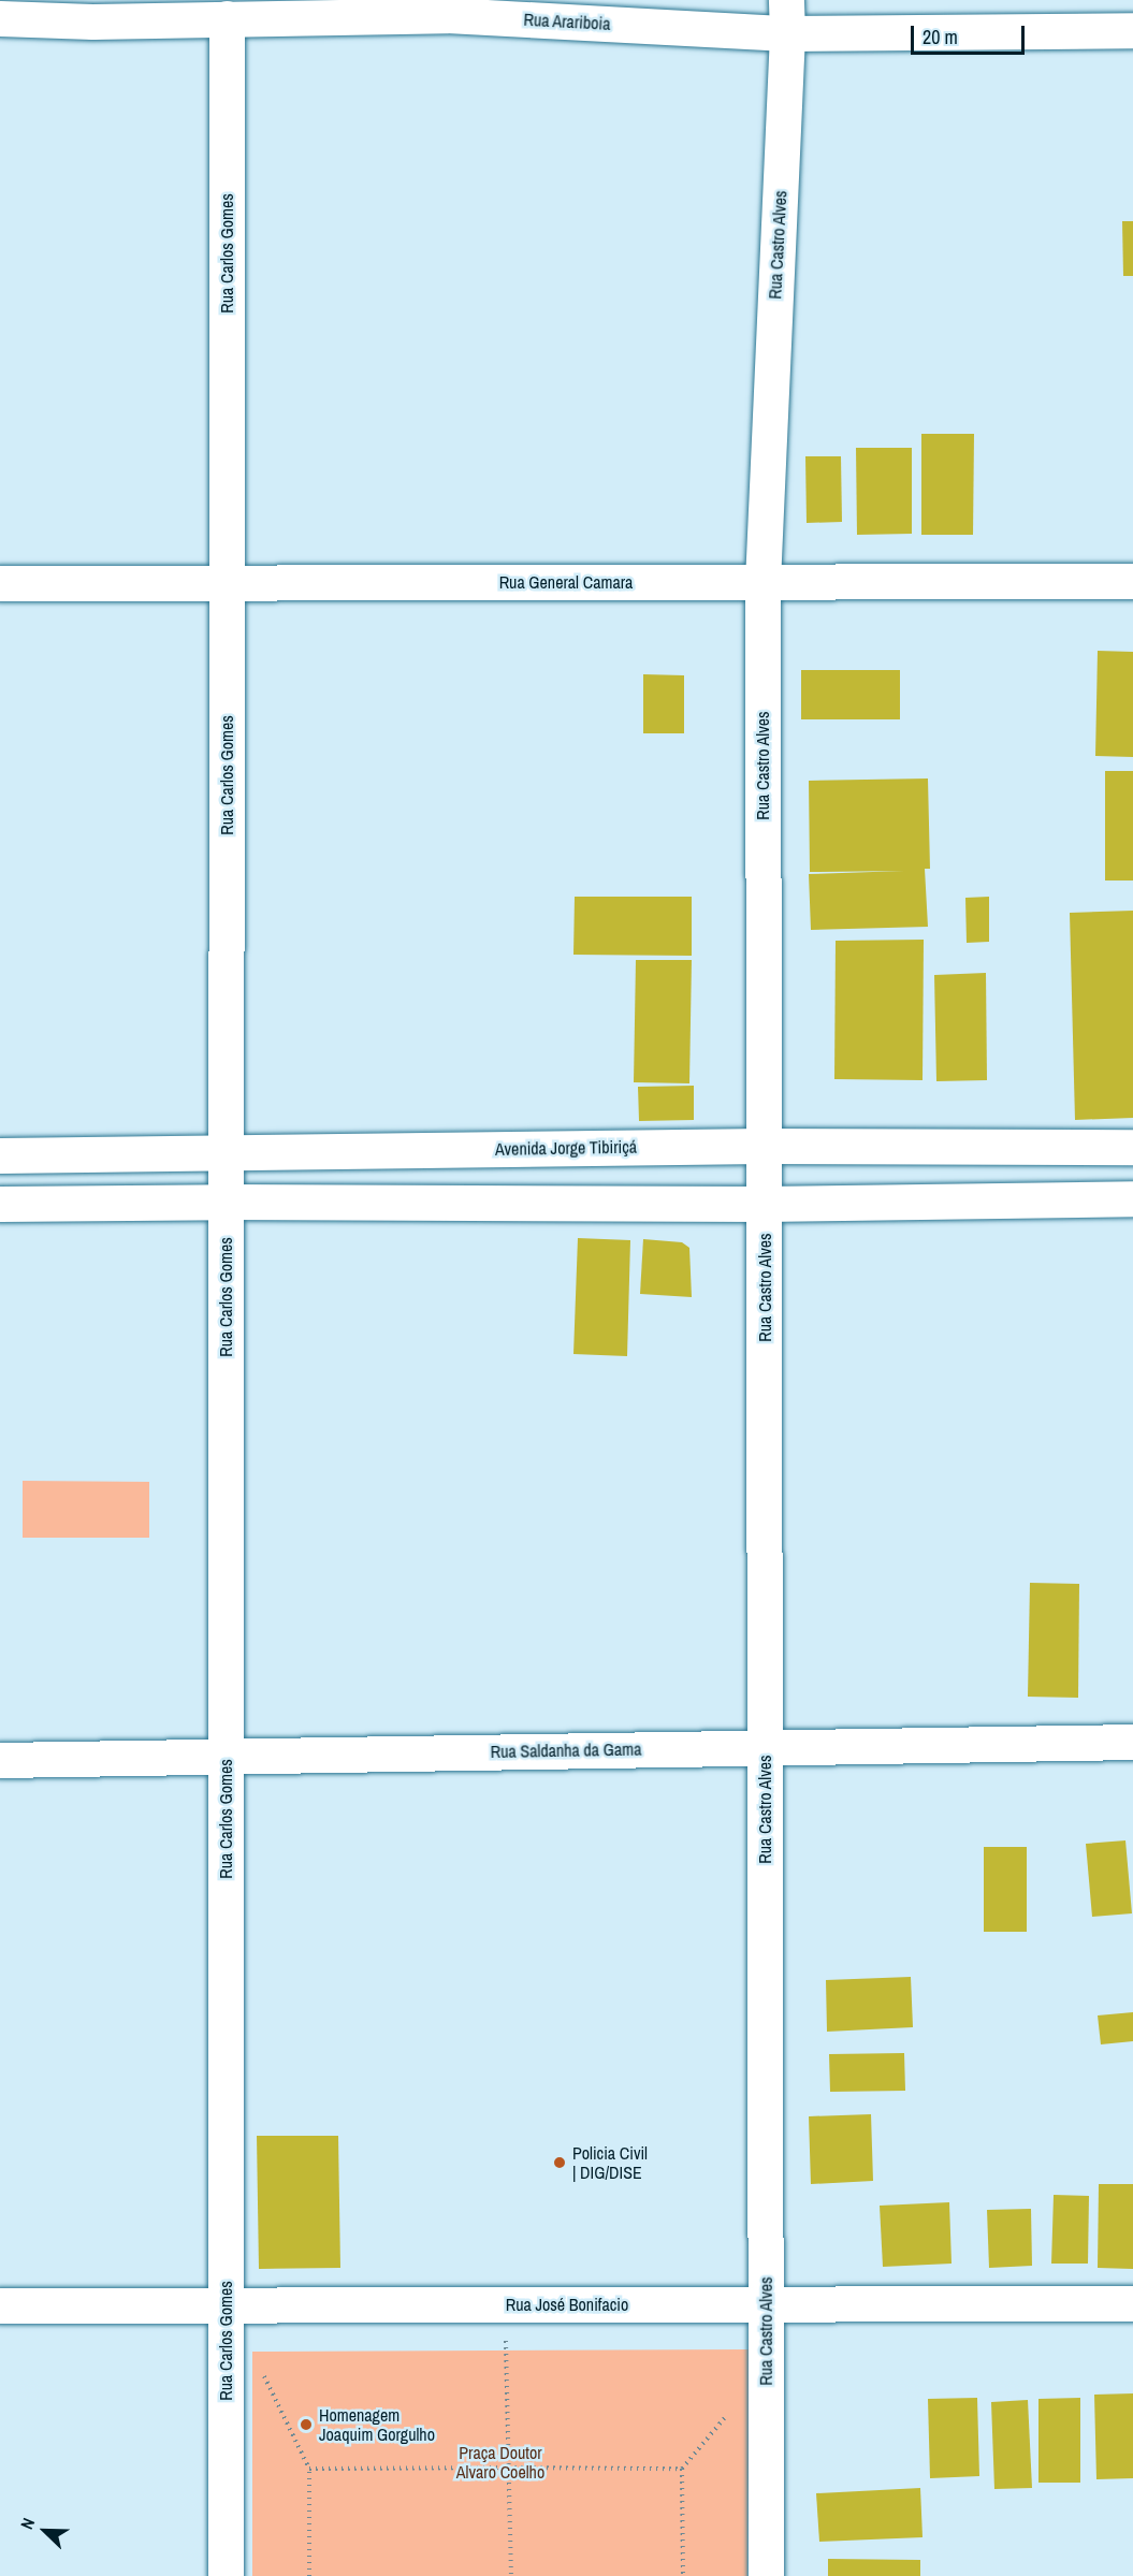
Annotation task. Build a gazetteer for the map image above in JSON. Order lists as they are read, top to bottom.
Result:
{
  "streets": {
    "street": [
      "Rua Arariboia",
      "Rua Castro Alves",
      "Rua Carlos Gomes",
      "Rua General Camara",
      "Avenida Jorge Tibiriçá",
      "Rua Saldanha da Gama",
      "Rua José Bonifacio"
    ]
  },
  "crossings": [
    ["Rua Arariboia", "Rua Castro Alves"],
    ["Rua Arariboia", "Rua Carlos Gomes"],
    ["Rua Castro Alves", "Rua General Camara"],
    ["Rua Castro Alves", "Avenida Jorge Tibiriçá"],
    ["Rua Castro Alves", "Rua Saldanha da Gama"],
    ["Rua Castro Alves", "Rua José Bonifacio"],
    ["Rua Carlos Gomes", "Rua General Camara"],
    ["Rua Carlos Gomes", "Avenida Jorge Tibiriçá"],
    ["Rua Carlos Gomes", "Rua Saldanha da Gama"],
    ["Rua Carlos Gomes", "Rua José Bonifacio"]
  ],
  "parks": ["Praça Doutor Alvaro Coelho"],
  "places": ["Policia Civil | DIG/DISE", "Homenagem Joaquim Gorgulho"],
  "scale_bar": "20 m",
  "north": "top left"
}
